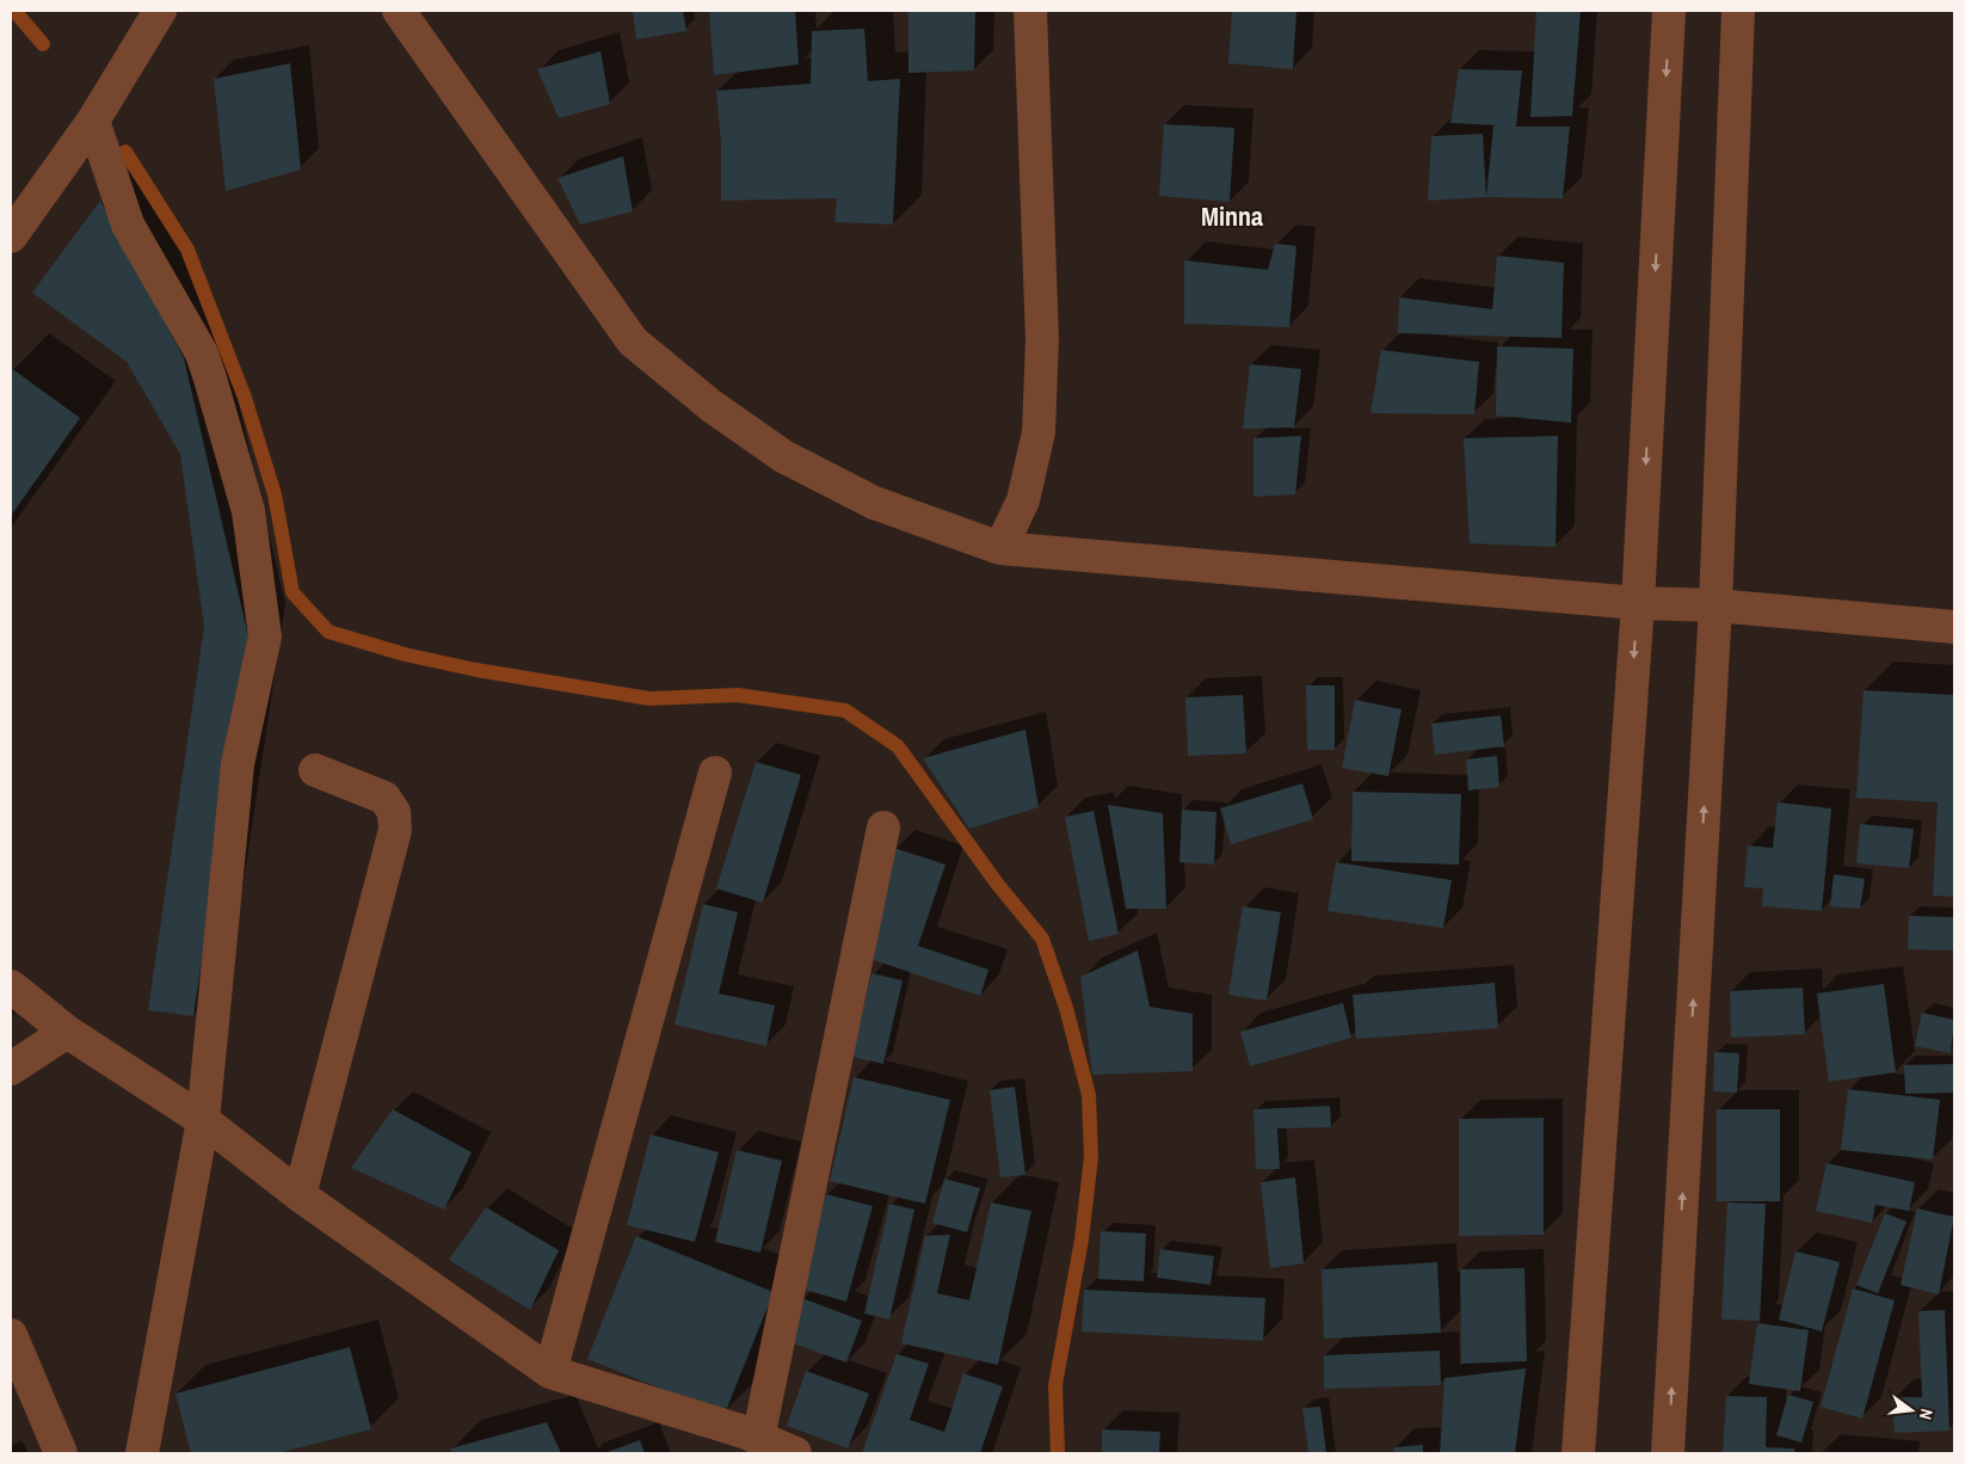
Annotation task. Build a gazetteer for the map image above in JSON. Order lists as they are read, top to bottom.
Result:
{
  "districts": ["Minna"],
  "north": "right"
}
